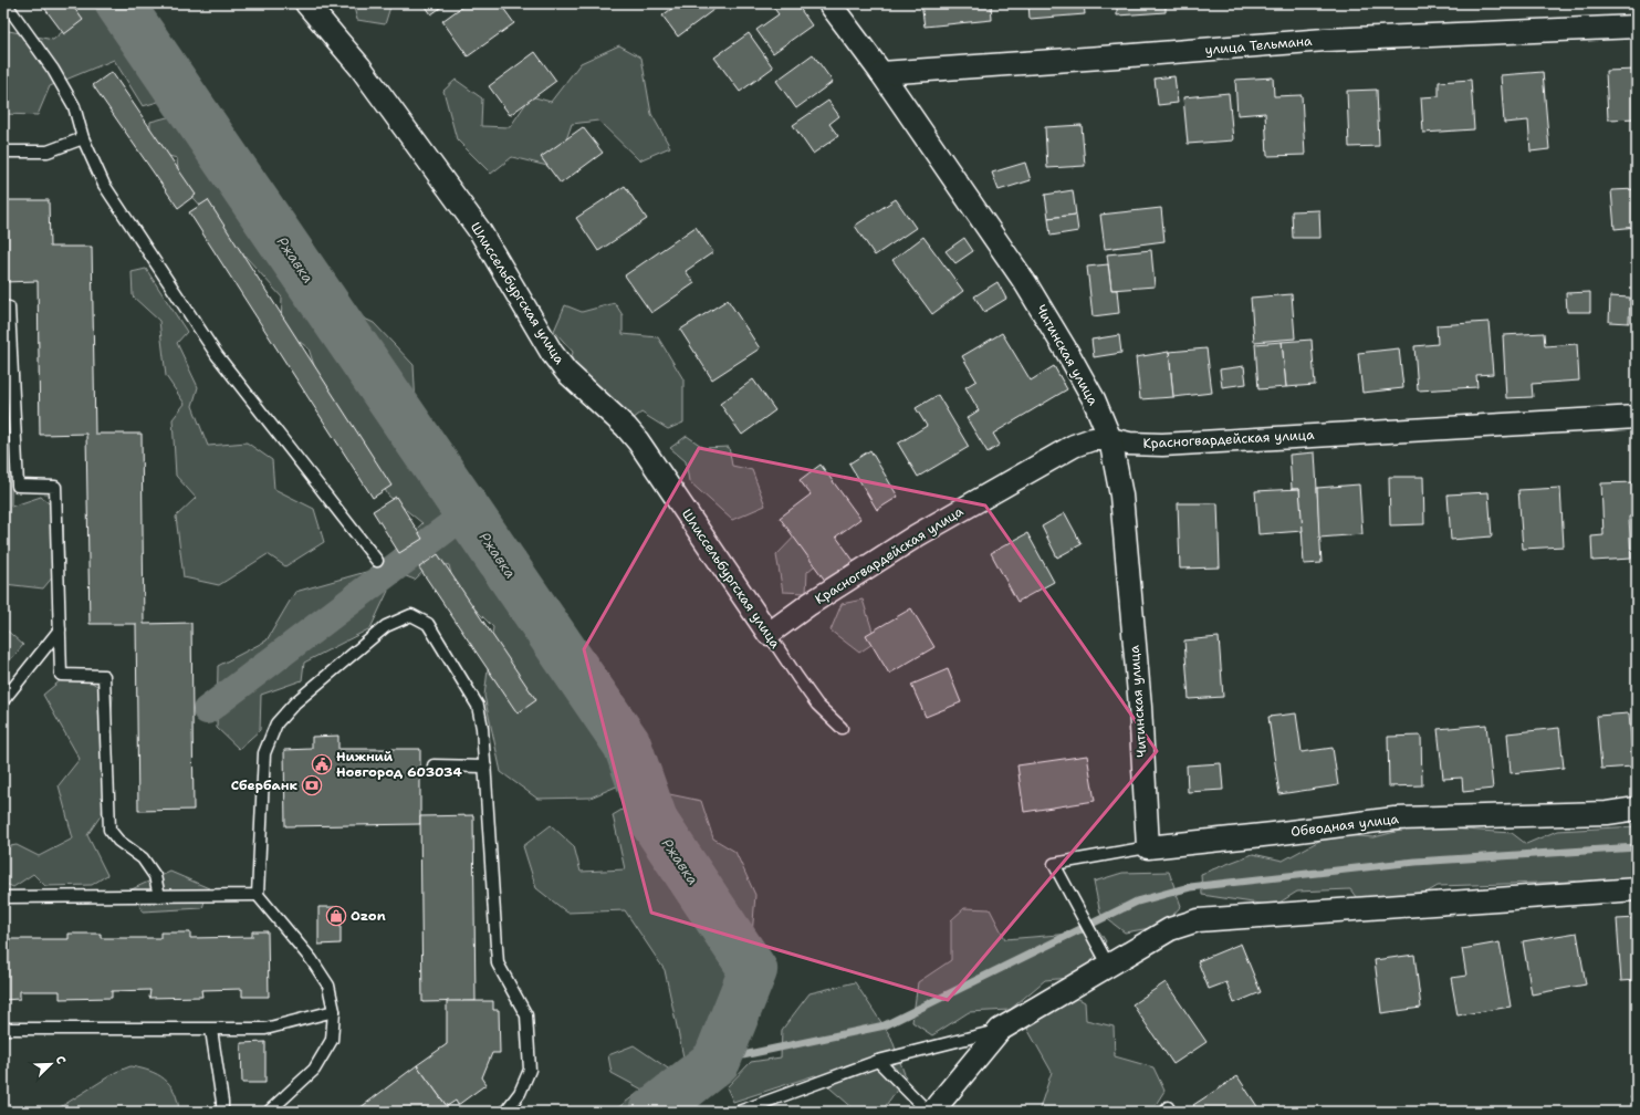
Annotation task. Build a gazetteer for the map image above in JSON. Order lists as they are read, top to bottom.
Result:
{
  "streets": {
    "street": [
      "улица Тельмана",
      "Шлиссельбургская улица",
      "Читинская улица",
      "Красногвардейская улица",
      "Обводная улица"
    ]
  },
  "crossings": [
    ["улица Тельмана", "Читинская улица"],
    ["Шлиссельбургская улица", "Красногвардейская улица"],
    ["Читинская улица", "Красногвардейская улица"],
    ["Читинская улица", "Обводная улица"]
  ],
  "water": ["Ржавка"],
  "places": {
    "public building": ["Нижний Новгород 603034"],
    "bank": ["Сбербанк"],
    "shop": ["Ozon"]
  },
  "north": "top right"
}
